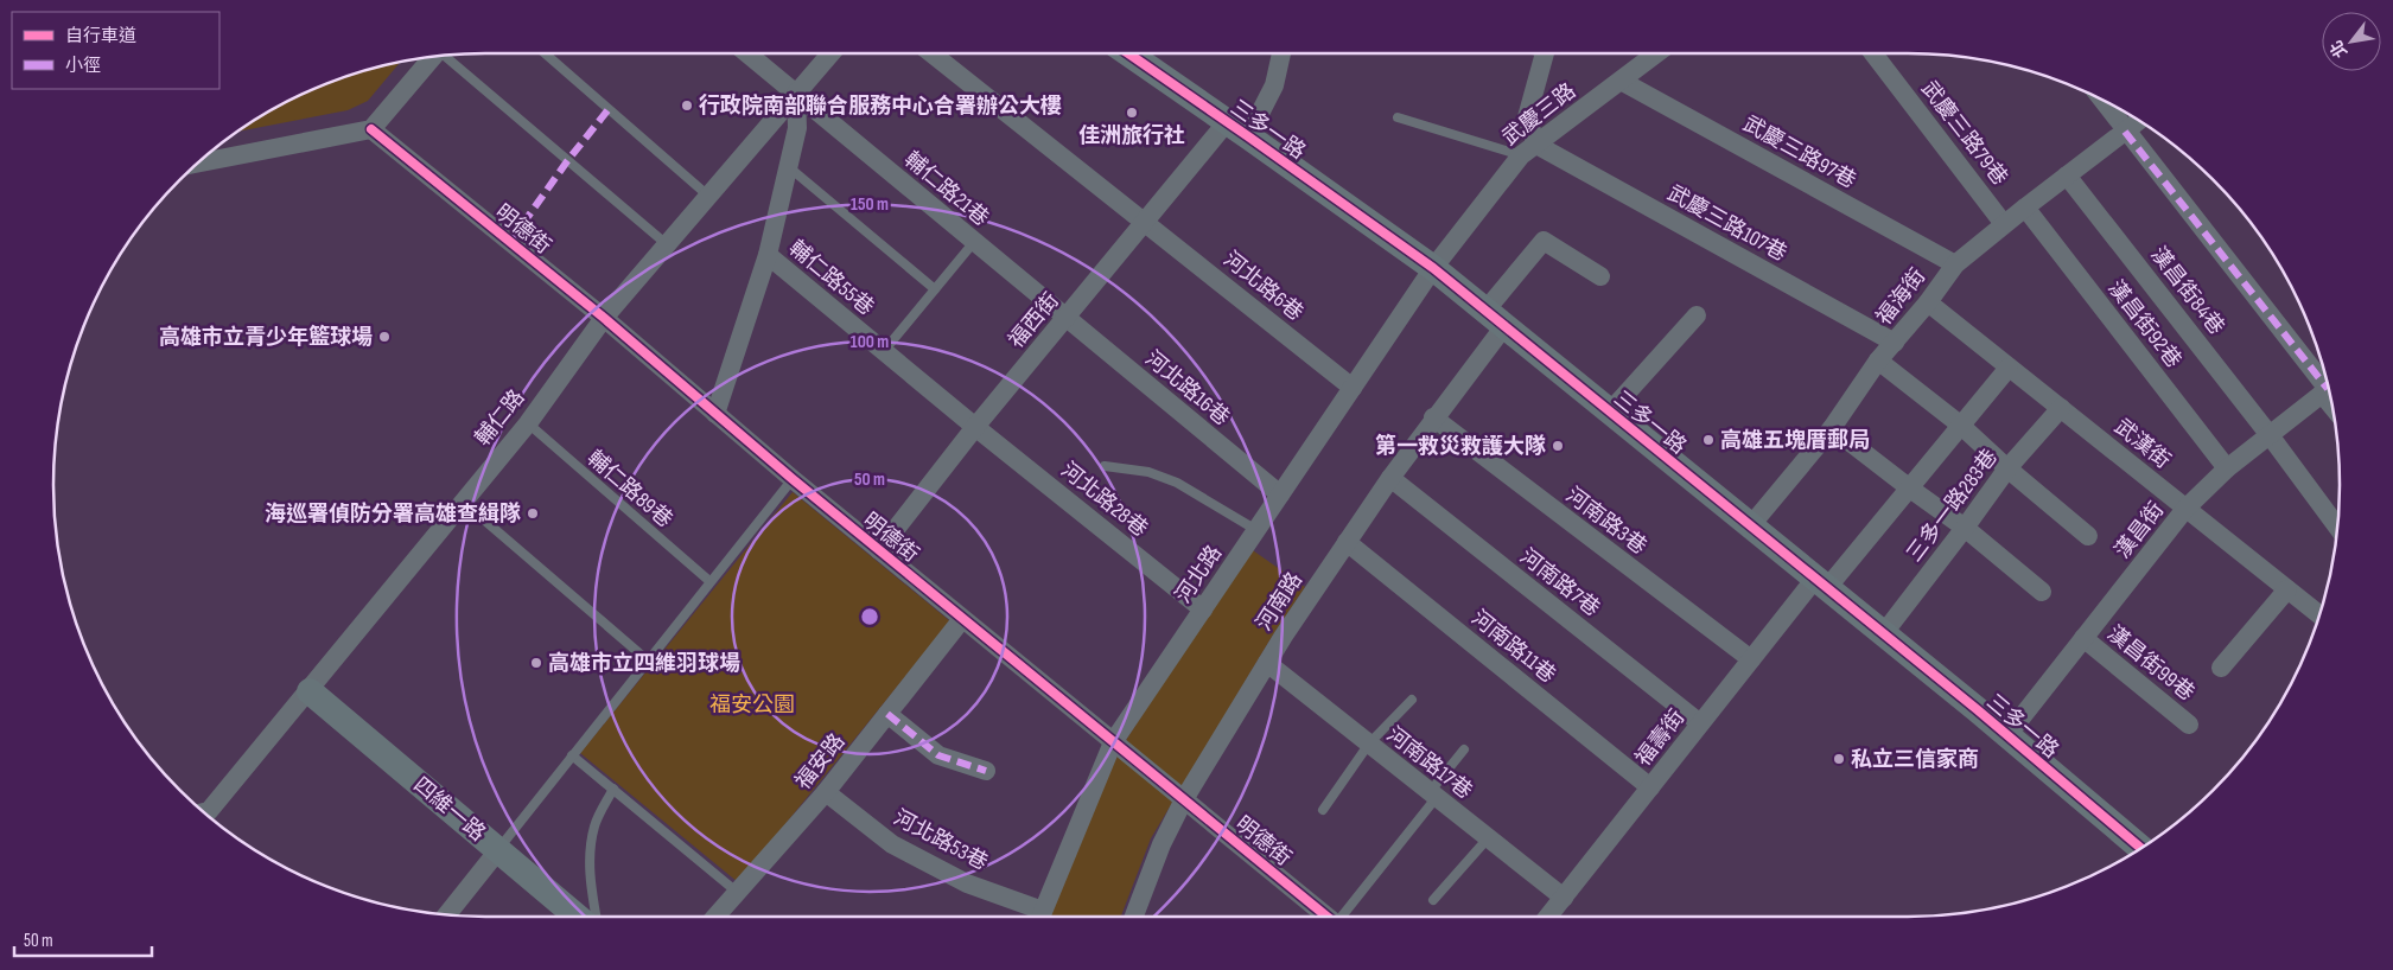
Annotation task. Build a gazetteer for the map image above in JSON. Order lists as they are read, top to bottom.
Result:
{
  "streets": {
    "street": [
      "武慶三路",
      "三多一路",
      "武慶三路79巷",
      "武慶三路97巷",
      "輔仁路21巷",
      "武慶三路107巷",
      "明德街",
      "輔仁路55巷",
      "河北路6巷",
      "漢昌街84巷",
      "福海街",
      "福西街",
      "漢昌街92巷",
      "河北路16巷",
      "輔仁路",
      "武漢街",
      "河北路28巷",
      "三多一路283巷",
      "河南路3巷",
      "漢昌街",
      "河北路",
      "河南路7巷",
      "河南路",
      "河南路11巷",
      "漢昌街99巷",
      "福壽街",
      "福安路",
      "河南路17巷",
      "四維一路",
      "河北路53巷"
    ],
    "lane": ["輔仁路89巷"]
  },
  "crossings": [
    ["武慶三路", "三多一路"],
    ["武慶三路", "武慶三路97巷"],
    ["武慶三路", "武慶三路107巷"],
    ["武慶三路", "河北路"],
    ["三多一路", "福海街"],
    ["三多一路", "福西街"],
    ["三多一路", "三多一路283巷"],
    ["三多一路", "漢昌街"],
    ["三多一路", "河北路"],
    ["三多一路", "河南路"],
    ["三多一路", "福壽街"],
    ["武慶三路79巷", "福海街"],
    ["武慶三路97巷", "福海街"],
    ["輔仁路21巷", "福西街"],
    ["輔仁路21巷", "河北路16巷"],
    ["輔仁路21巷", "輔仁路"],
    ["武慶三路107巷", "福海街"],
    ["明德街", "福西街"],
    ["明德街", "輔仁路"],
    ["明德街", "河北路"],
    ["明德街", "河南路"],
    ["明德街", "福安路"],
    ["輔仁路55巷", "福西街"],
    ["輔仁路55巷", "河北路28巷"],
    ["河北路6巷", "福西街"],
    ["河北路6巷", "河北路"],
    ["漢昌街84巷", "福海街"],
    ["漢昌街84巷", "漢昌街"],
    ["福海街", "漢昌街92巷"],
    ["福海街", "武漢街"],
    ["福西街", "河北路16巷"],
    ["福西街", "河北路28巷"],
    ["漢昌街92巷", "漢昌街"],
    ["河北路16巷", "河北路"],
    ["輔仁路", "輔仁路89巷"],
    ["輔仁路", "四維一路"],
    ["武漢街", "三多一路283巷"],
    ["武漢街", "漢昌街"],
    ["武漢街", "福壽街"],
    ["河北路28巷", "河北路"],
    ["河南路3巷", "河南路"],
    ["河南路3巷", "福壽街"],
    ["漢昌街", "漢昌街99巷"],
    ["河南路7巷", "河南路"],
    ["河南路7巷", "福壽街"],
    ["河南路", "河南路11巷"],
    ["河南路", "河南路17巷"],
    ["河南路11巷", "福壽街"],
    ["福壽街", "河南路17巷"],
    ["福安路", "河北路53巷"]
  ],
  "parks": ["福安公園"],
  "places": [
    "行政院南部聯合服務中心合署辦公大樓",
    "佳洲旅行社",
    "高雄市立青少年籃球場",
    "高雄五塊厝郵局",
    "第一救災救護大隊",
    "海巡署偵防分署高雄查緝隊",
    "高雄市立四維羽球場",
    "私立三信家商"
  ],
  "legend": ["自行車道", "小徑"],
  "scale_bar": "50 m",
  "north": "bottom left",
  "rings": ["150 m", "100 m", "50 m"]
}
